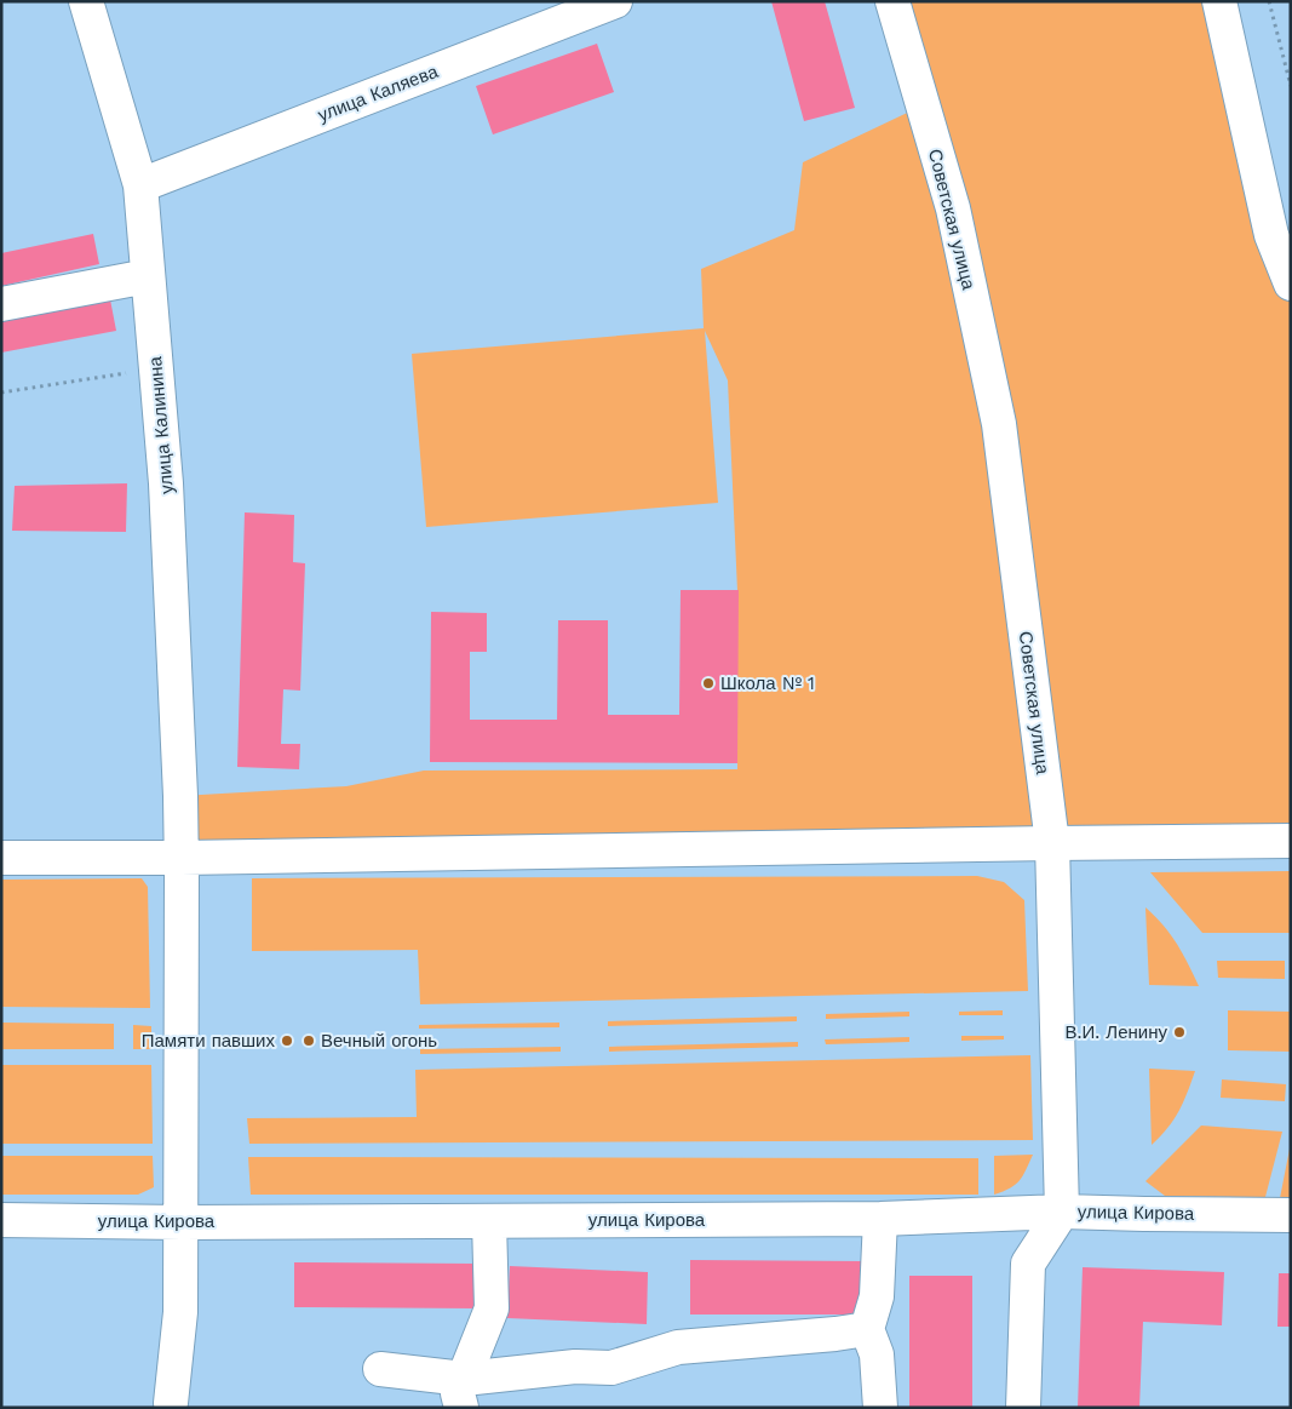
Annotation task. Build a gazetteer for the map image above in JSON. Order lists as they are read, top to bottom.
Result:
{
  "streets": {
    "street": [
      "улица Каляева",
      "Советская улица",
      "улица Калинина",
      "улица Кирова"
    ]
  },
  "crossings": [
    ["улица Каляева", "улица Калинина"],
    ["Советская улица", "улица Кирова"],
    ["улица Калинина", "улица Кирова"]
  ],
  "places": [
    "Школа № 1",
    "В.И. Ленину",
    "Памяти павших",
    "Вечный огонь"
  ]
}
